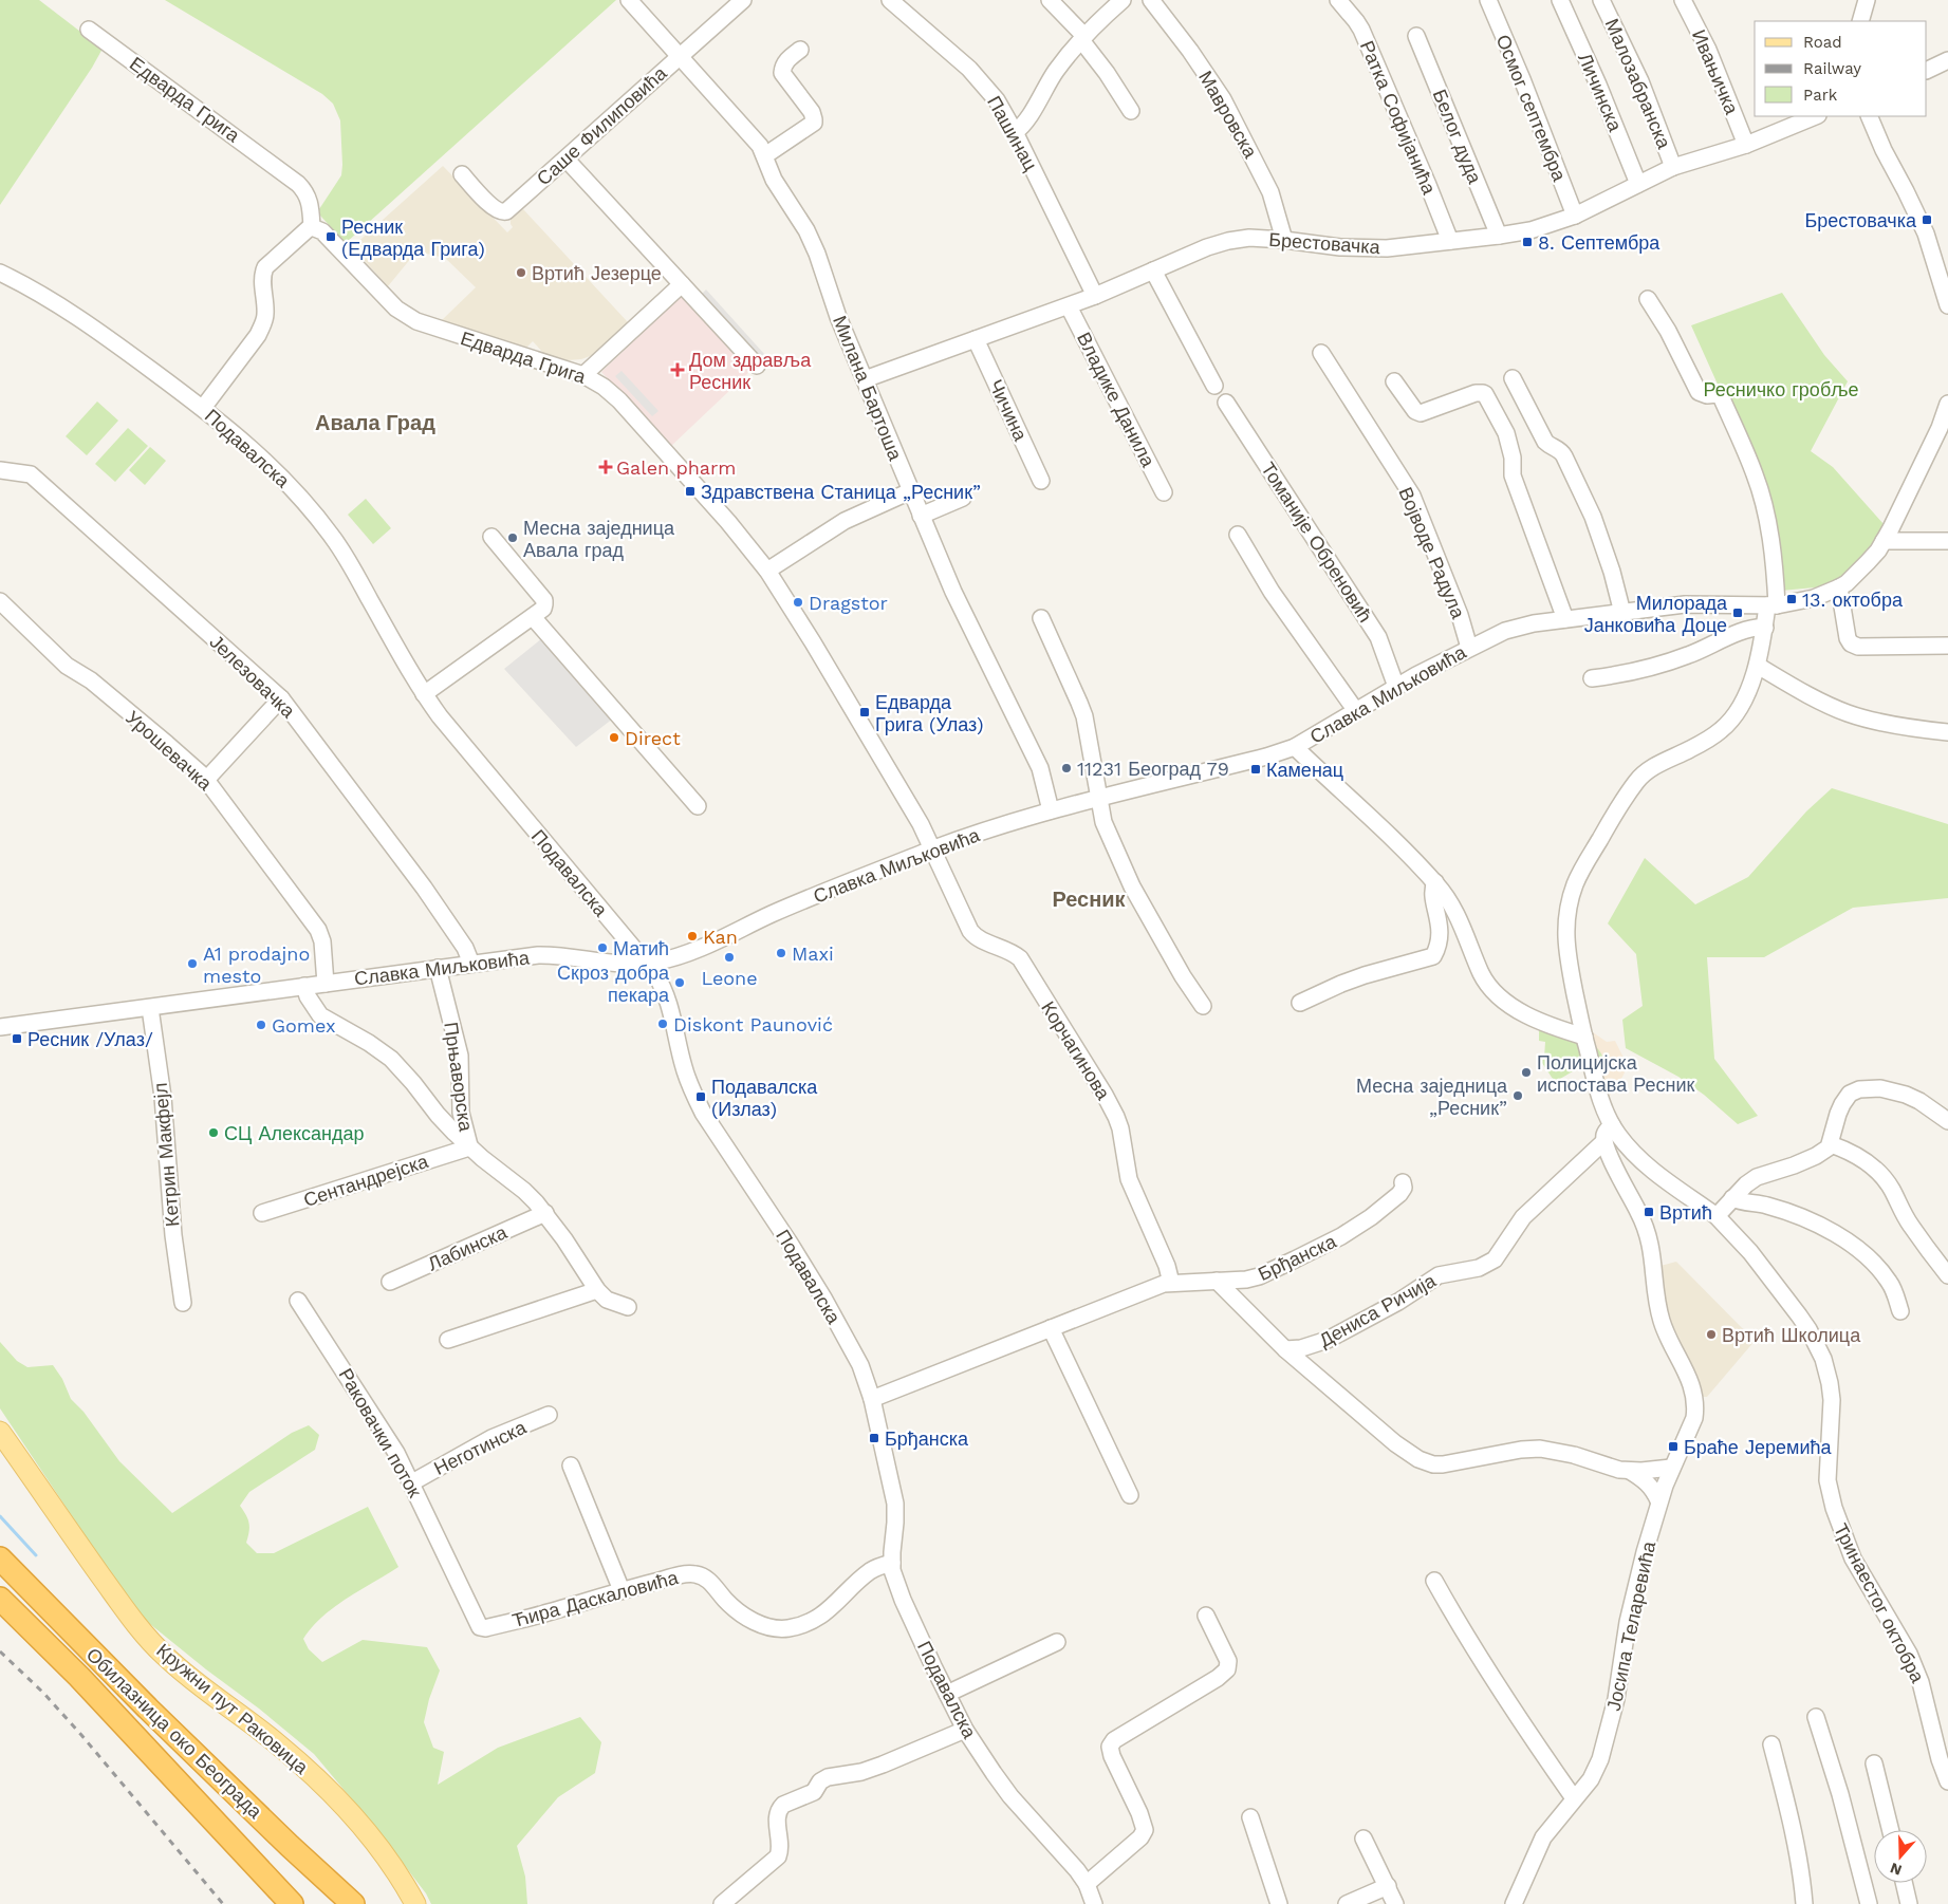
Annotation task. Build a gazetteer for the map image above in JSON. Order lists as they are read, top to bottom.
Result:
{
  "streets": {
    "highway": ["Обилазница око Београда"],
    "main road": ["Кружни пут Раковица"],
    "street": [
      "Ивањичка",
      "Малозабранска",
      "Личинска",
      "Едварда Грига",
      "Осмог септембра",
      "Мавровска",
      "Ратка Софијанића",
      "Саше Филиповића",
      "Пашинац",
      "Белог дуда",
      "Брестовачка",
      "Милана Бартоша",
      "Владике Данила",
      "Чичина",
      "Подавалска",
      "Томаније Обреновић",
      "Војводе Радула",
      "Јелезовачка",
      "Славка Миљковића",
      "Урошевачка",
      "Корчагинова",
      "Прњаворска",
      "Кетрин Макфејл",
      "Сентандрејска",
      "Лабинска",
      "Брђанска",
      "Дениса Ричија",
      "Раковачки поток",
      "Неготинска",
      "Ћира Даскаловића",
      "Тринаестог октобра",
      "Јосипа Теларевића"
    ]
  },
  "crossings": [
    ["Ивањичка", "Брестовачка"],
    ["Малозабранска", "Брестовачка"],
    ["Личинска", "Брестовачка"],
    ["Едварда Грига", "Славка Миљковића"],
    ["Едварда Грига", "Корчагинова"],
    ["Осмог септембра", "Брестовачка"],
    ["Мавровска", "Брестовачка"],
    ["Ратка Софијанића", "Брестовачка"],
    ["Саше Филиповића", "Милана Бартоша"],
    ["Пашинац", "Брестовачка"],
    ["Белог дуда", "Брестовачка"],
    ["Брестовачка", "Милана Бартоша"],
    ["Брестовачка", "Владике Данила"],
    ["Брестовачка", "Чичина"],
    ["Милана Бартоша", "Славка Миљковића"],
    ["Подавалска", "Славка Миљковића"],
    ["Подавалска", "Брђанска"],
    ["Подавалска", "Ћира Даскаловића"],
    ["Томаније Обреновић", "Славка Миљковића"],
    ["Војводе Радула", "Славка Миљковића"],
    ["Јелезовачка", "Славка Миљковића"],
    ["Славка Миљковића", "Урошевачка"],
    ["Славка Миљковића", "Корчагинова"],
    ["Славка Миљковића", "Прњаворска"],
    ["Славка Миљковића", "Кетрин Макфејл"],
    ["Корчагинова", "Брђанска"],
    ["Прњаворска", "Сентандрејска"],
    ["Прњаворска", "Лабинска"],
    ["Дениса Ричија", "Јосипа Теларевића"],
    ["Раковачки поток", "Неготинска"],
    ["Раковачки поток", "Ћира Даскаловића"]
  ],
  "districts": ["Авала Град", "Ресник"],
  "parks": ["Ресничко гробље"],
  "places": {
    "transit": [
      "Брестовачка",
      "Ресник (Едварда Грига)",
      "8. Септембра",
      "Здравствена Станица „Ресник”",
      "13. октобра",
      "Милорада Јанковића Доце",
      "Едварда Грига (Улаз)",
      "Каменац",
      "Ресник /Улаз/",
      "Подавалска (Излаз)",
      "Вртић",
      "Брђанска",
      "Браће Јеремића"
    ],
    "other": [
      "Вртић Језерце",
      "Месна заједница Авала град",
      "Dragstor",
      "Direct",
      "11231 Београд 79",
      "Kan",
      "Матић",
      "Maxi",
      "Leone",
      "A1 prodajno mesto",
      "Скроз добра пекара",
      "Diskont Paunović",
      "Gomex",
      "Полицијска испостава Ресник",
      "Месна заједница „Ресник”",
      "СЦ Александар",
      "Вртић Школица"
    ],
    "health": ["Дом здравља Ресник", "Galen pharm"]
  },
  "legend": ["Road", "Railway", "Park"],
  "north": "bottom"
}
